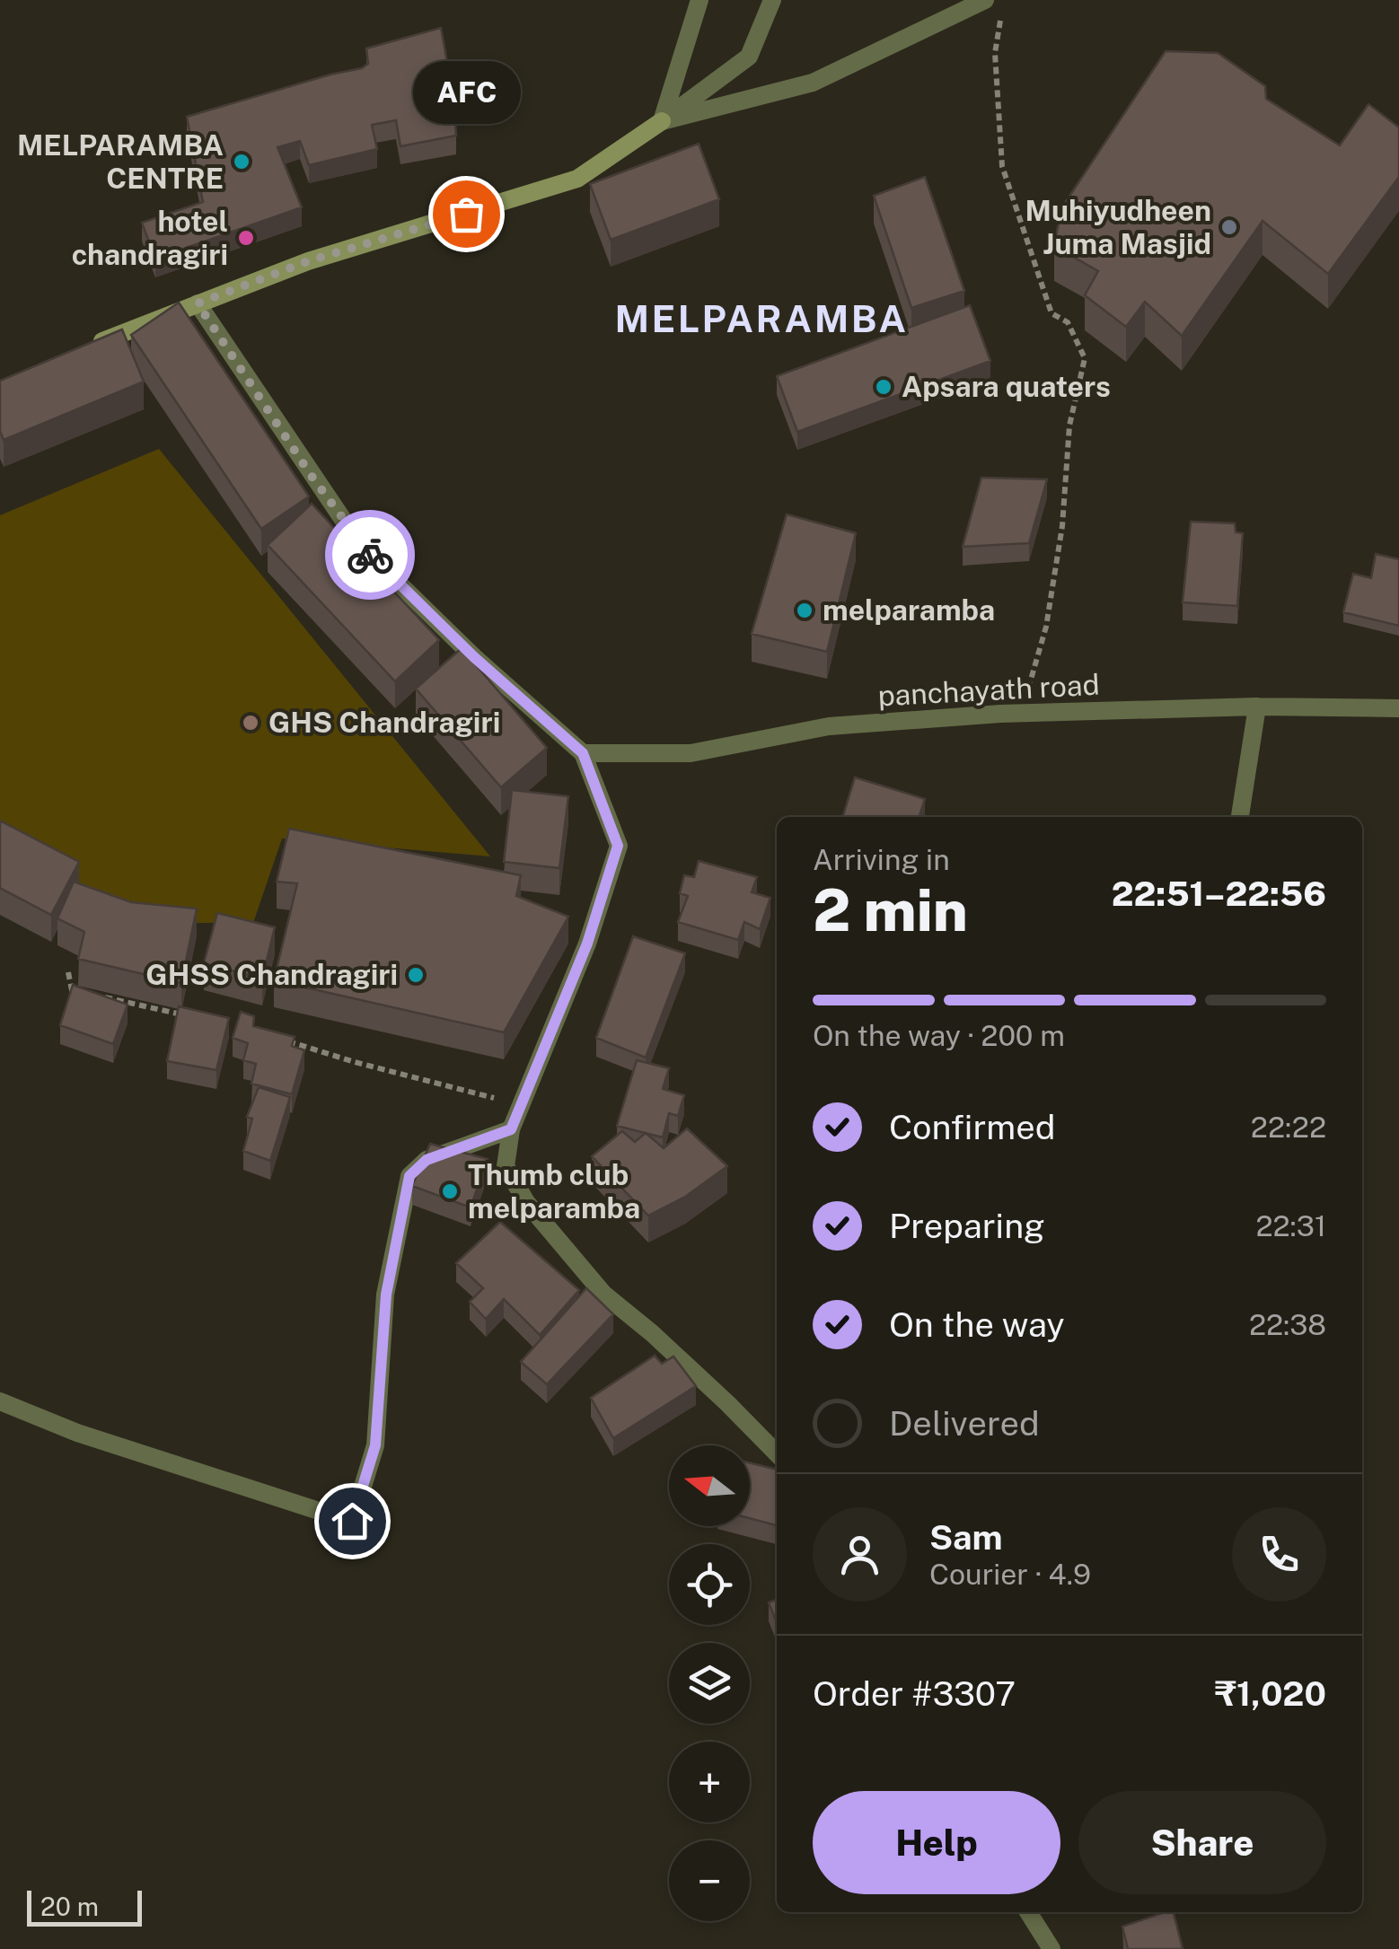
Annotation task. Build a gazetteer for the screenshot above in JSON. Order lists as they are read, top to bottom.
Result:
{
  "streets": {
    "street": ["panchayath road"]
  },
  "districts": ["MELPARAMBA"],
  "places": [
    "MELPARAMBA CENTRE",
    "AFC",
    "Muhiyudheen Juma Masjid",
    "hotel chandragiri",
    "Apsara quaters",
    "melparamba",
    "GHS Chandragiri",
    "GHSS Chandragiri",
    "Thumb club melparamba"
  ],
  "scale_bar": "20 m",
  "north": "left",
  "page": {
    "bubble": "AFC",
    "heading": ["2 min", "Arriving in", "22:51–22:56"],
    "panel": [
      "Sam",
      "Courier · 4.9",
      "Order #3307",
      "₹1,020"
    ],
    "bar": "On the way · 200 m",
    "list": [
      ["Confirmed", "22:22"],
      ["Preparing", "22:31"],
      ["On the way", "22:38"],
      "Delivered"
    ],
    "map_buttons": ["+", "−"],
    "buttons": ["Help", "Share"],
    "scale": "20 m"
  }
}
